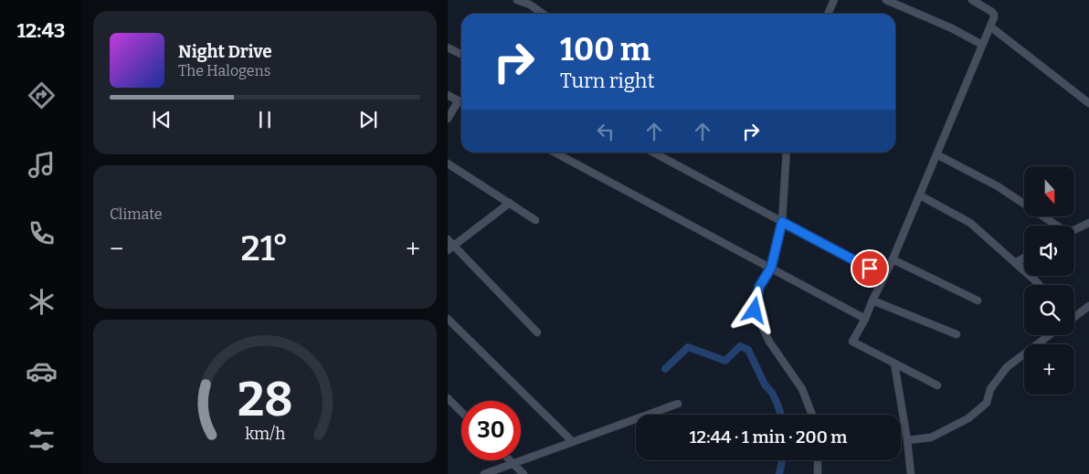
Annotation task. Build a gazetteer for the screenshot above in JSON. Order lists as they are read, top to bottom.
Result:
{
  "north": "bottom",
  "page": {
    "tabs": "12:43",
    "turn": ["100 m", "Turn right"],
    "song": ["Night Drive", "The Halogens"],
    "tile": "Climate",
    "map_buttons": "+",
    "heat": ["−", "21°", "+"],
    "limit": "30",
    "trip": "12:44 · 1 min · 200 m",
    "gauge": ["28", "km/h"]
  }
}
